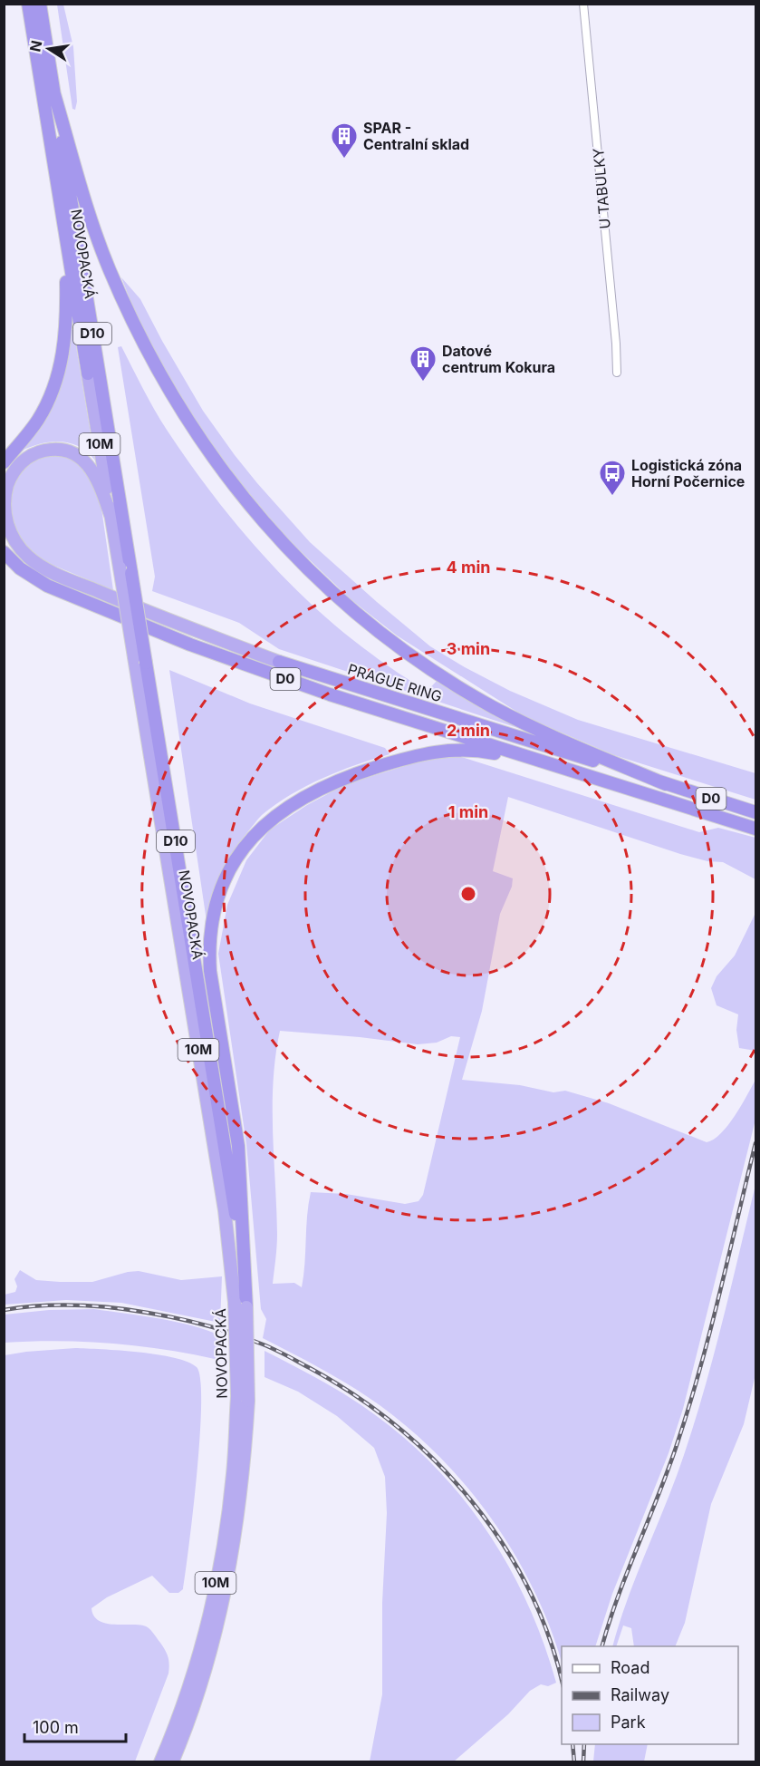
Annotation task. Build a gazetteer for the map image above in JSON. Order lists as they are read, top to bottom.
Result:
{
  "streets": {
    "highway": [
      "NOVOPACKÁ",
      "D10",
      "10M",
      "D0",
      "PRAGUE RING"
    ],
    "street": ["U TABULKY"]
  },
  "crossings": [
    ["NOVOPACKÁ", "PRAGUE RING"]
  ],
  "places": {
    "building": ["SPAR - Centralní sklad", "Datové centrum Kokura"],
    "bus stop": ["Logistická zóna Horní Počernice"]
  },
  "legend": ["Road", "Railway", "Park"],
  "scale_bar": "100 m",
  "north": "left",
  "rings": [
    "4 min",
    "3 min",
    "2 min",
    "1 min"
  ]
}
